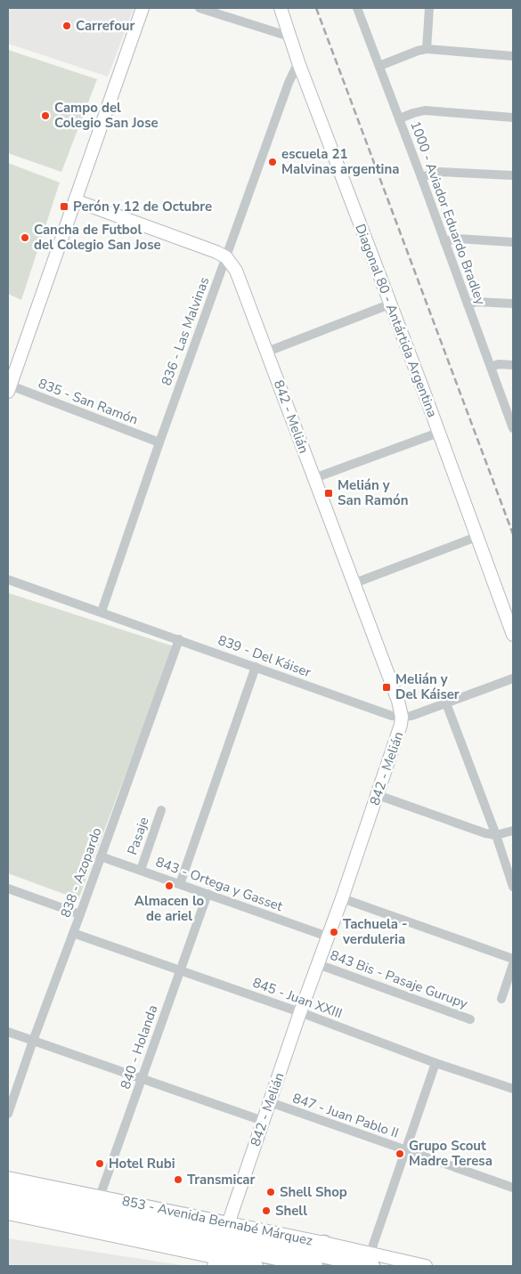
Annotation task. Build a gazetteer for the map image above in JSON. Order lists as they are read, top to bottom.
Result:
{
  "streets": {
    "main road": ["853 - Avenida Bernabé Márquez"],
    "street": [
      "1000 - Aviador Eduardo Bradley",
      "Diagonal 80 - Antártida Argentina",
      "836 - Las Malvinas",
      "835 - San Ramón",
      "842 - Melián",
      "839 - Del Káiser",
      "Pasaje",
      "838 - Azopardo",
      "843 - Ortega y Gasset",
      "843 Bis - Pasaje Gurupy",
      "845 - Juan XXIII",
      "840 - Holanda",
      "847 - Juan Pablo II"
    ]
  },
  "crossings": [
    ["Diagonal 80 - Antártida Argentina", "836 - Las Malvinas"],
    ["836 - Las Malvinas", "835 - San Ramón"],
    ["836 - Las Malvinas", "842 - Melián"],
    ["836 - Las Malvinas", "839 - Del Káiser"],
    ["842 - Melián", "839 - Del Káiser"],
    ["842 - Melián", "843 - Ortega y Gasset"],
    ["842 - Melián", "843 Bis - Pasaje Gurupy"],
    ["842 - Melián", "845 - Juan XXIII"],
    ["842 - Melián", "847 - Juan Pablo II"],
    ["842 - Melián", "853 - Avenida Bernabé Márquez"],
    ["839 - Del Káiser", "838 - Azopardo"],
    ["Pasaje", "843 - Ortega y Gasset"],
    ["838 - Azopardo", "843 - Ortega y Gasset"],
    ["838 - Azopardo", "845 - Juan XXIII"],
    ["843 - Ortega y Gasset", "840 - Holanda"],
    ["845 - Juan XXIII", "840 - Holanda"],
    ["840 - Holanda", "853 - Avenida Bernabé Márquez"]
  ],
  "places": {
    "other": [
      "Carrefour",
      "Campo del Colegio San Jose",
      "escuela 21 Malvinas argentina",
      "Cancha de Futbol del Colegio San Jose",
      "Almacen lo de ariel",
      "Tachuela - verduleria",
      "Grupo Scout Madre Teresa",
      "Hotel Rubi",
      "Transmicar",
      "Shell Shop",
      "Shell"
    ],
    "transit": ["Perón y 12 de Octubre", "Melián y San Ramón", "Melián y Del Káiser"]
  }
}
